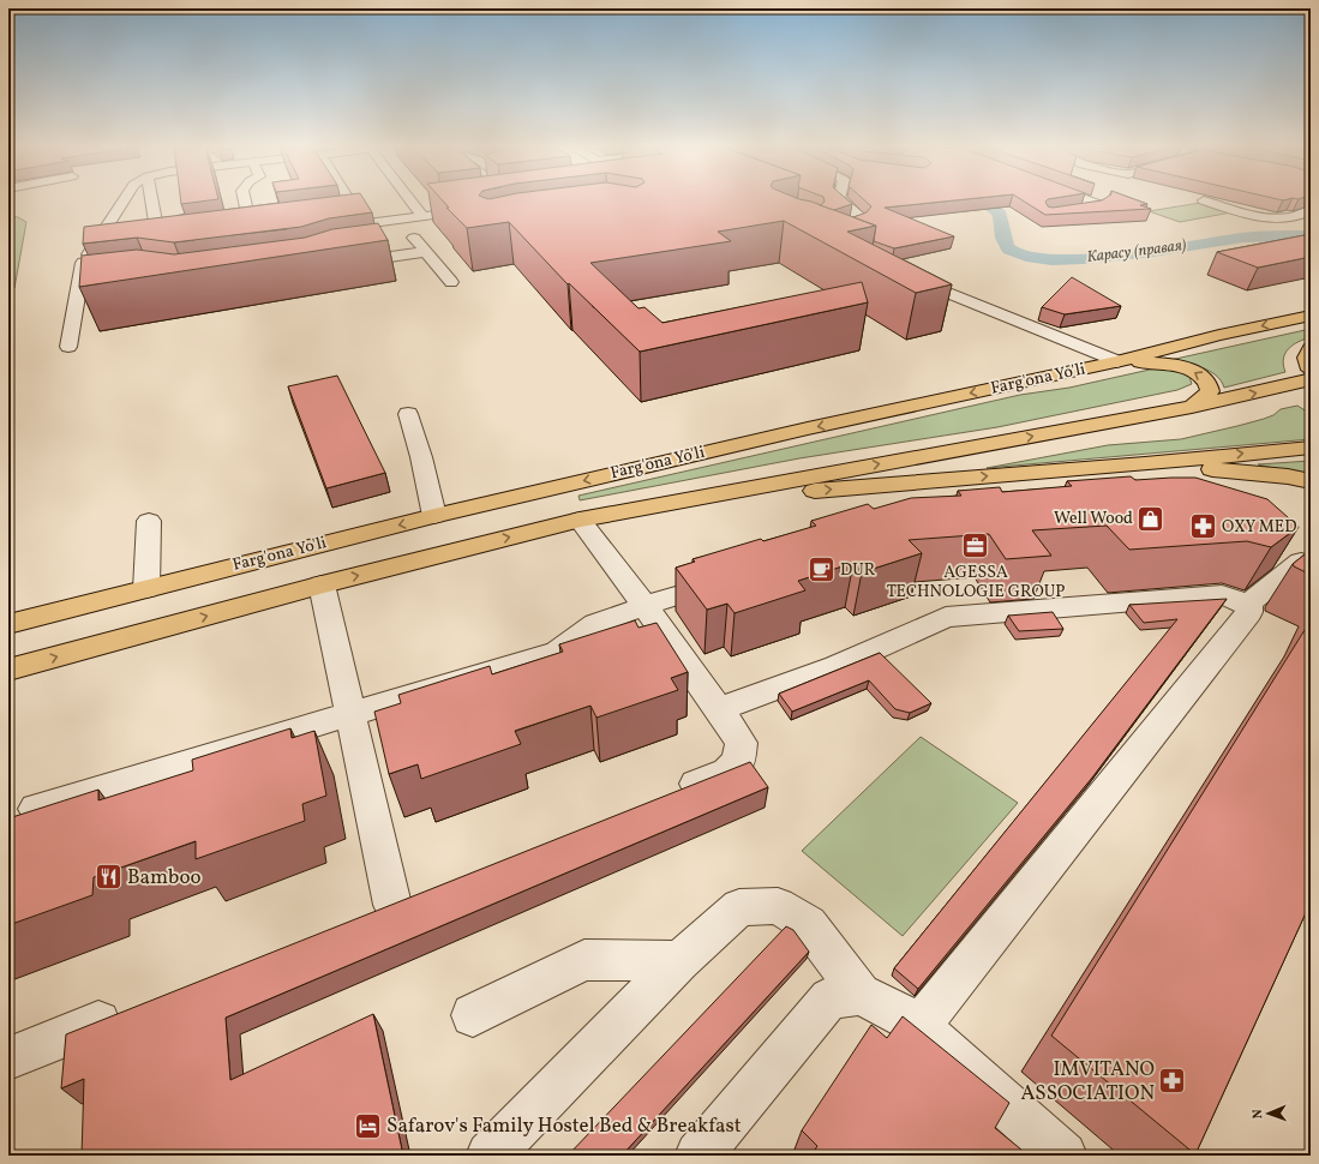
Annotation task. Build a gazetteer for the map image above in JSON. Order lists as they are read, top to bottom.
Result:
{
  "streets": {
    "main road": ["Farg'ona Yo'li"]
  },
  "water": ["Карасу (правая)"],
  "places": {
    "shop": ["Well Wood"],
    "pharmacy": ["OXY MED", "IMVITANO ASSOCIATION"],
    "office": ["AGESSA TECHNOLOGIE GROUP"],
    "cafe": ["DUR"],
    "restaurant": ["Bamboo"],
    "hotel": ["Safarov's Family Hostel Bed & Breakfast"]
  },
  "north": "left"
}
